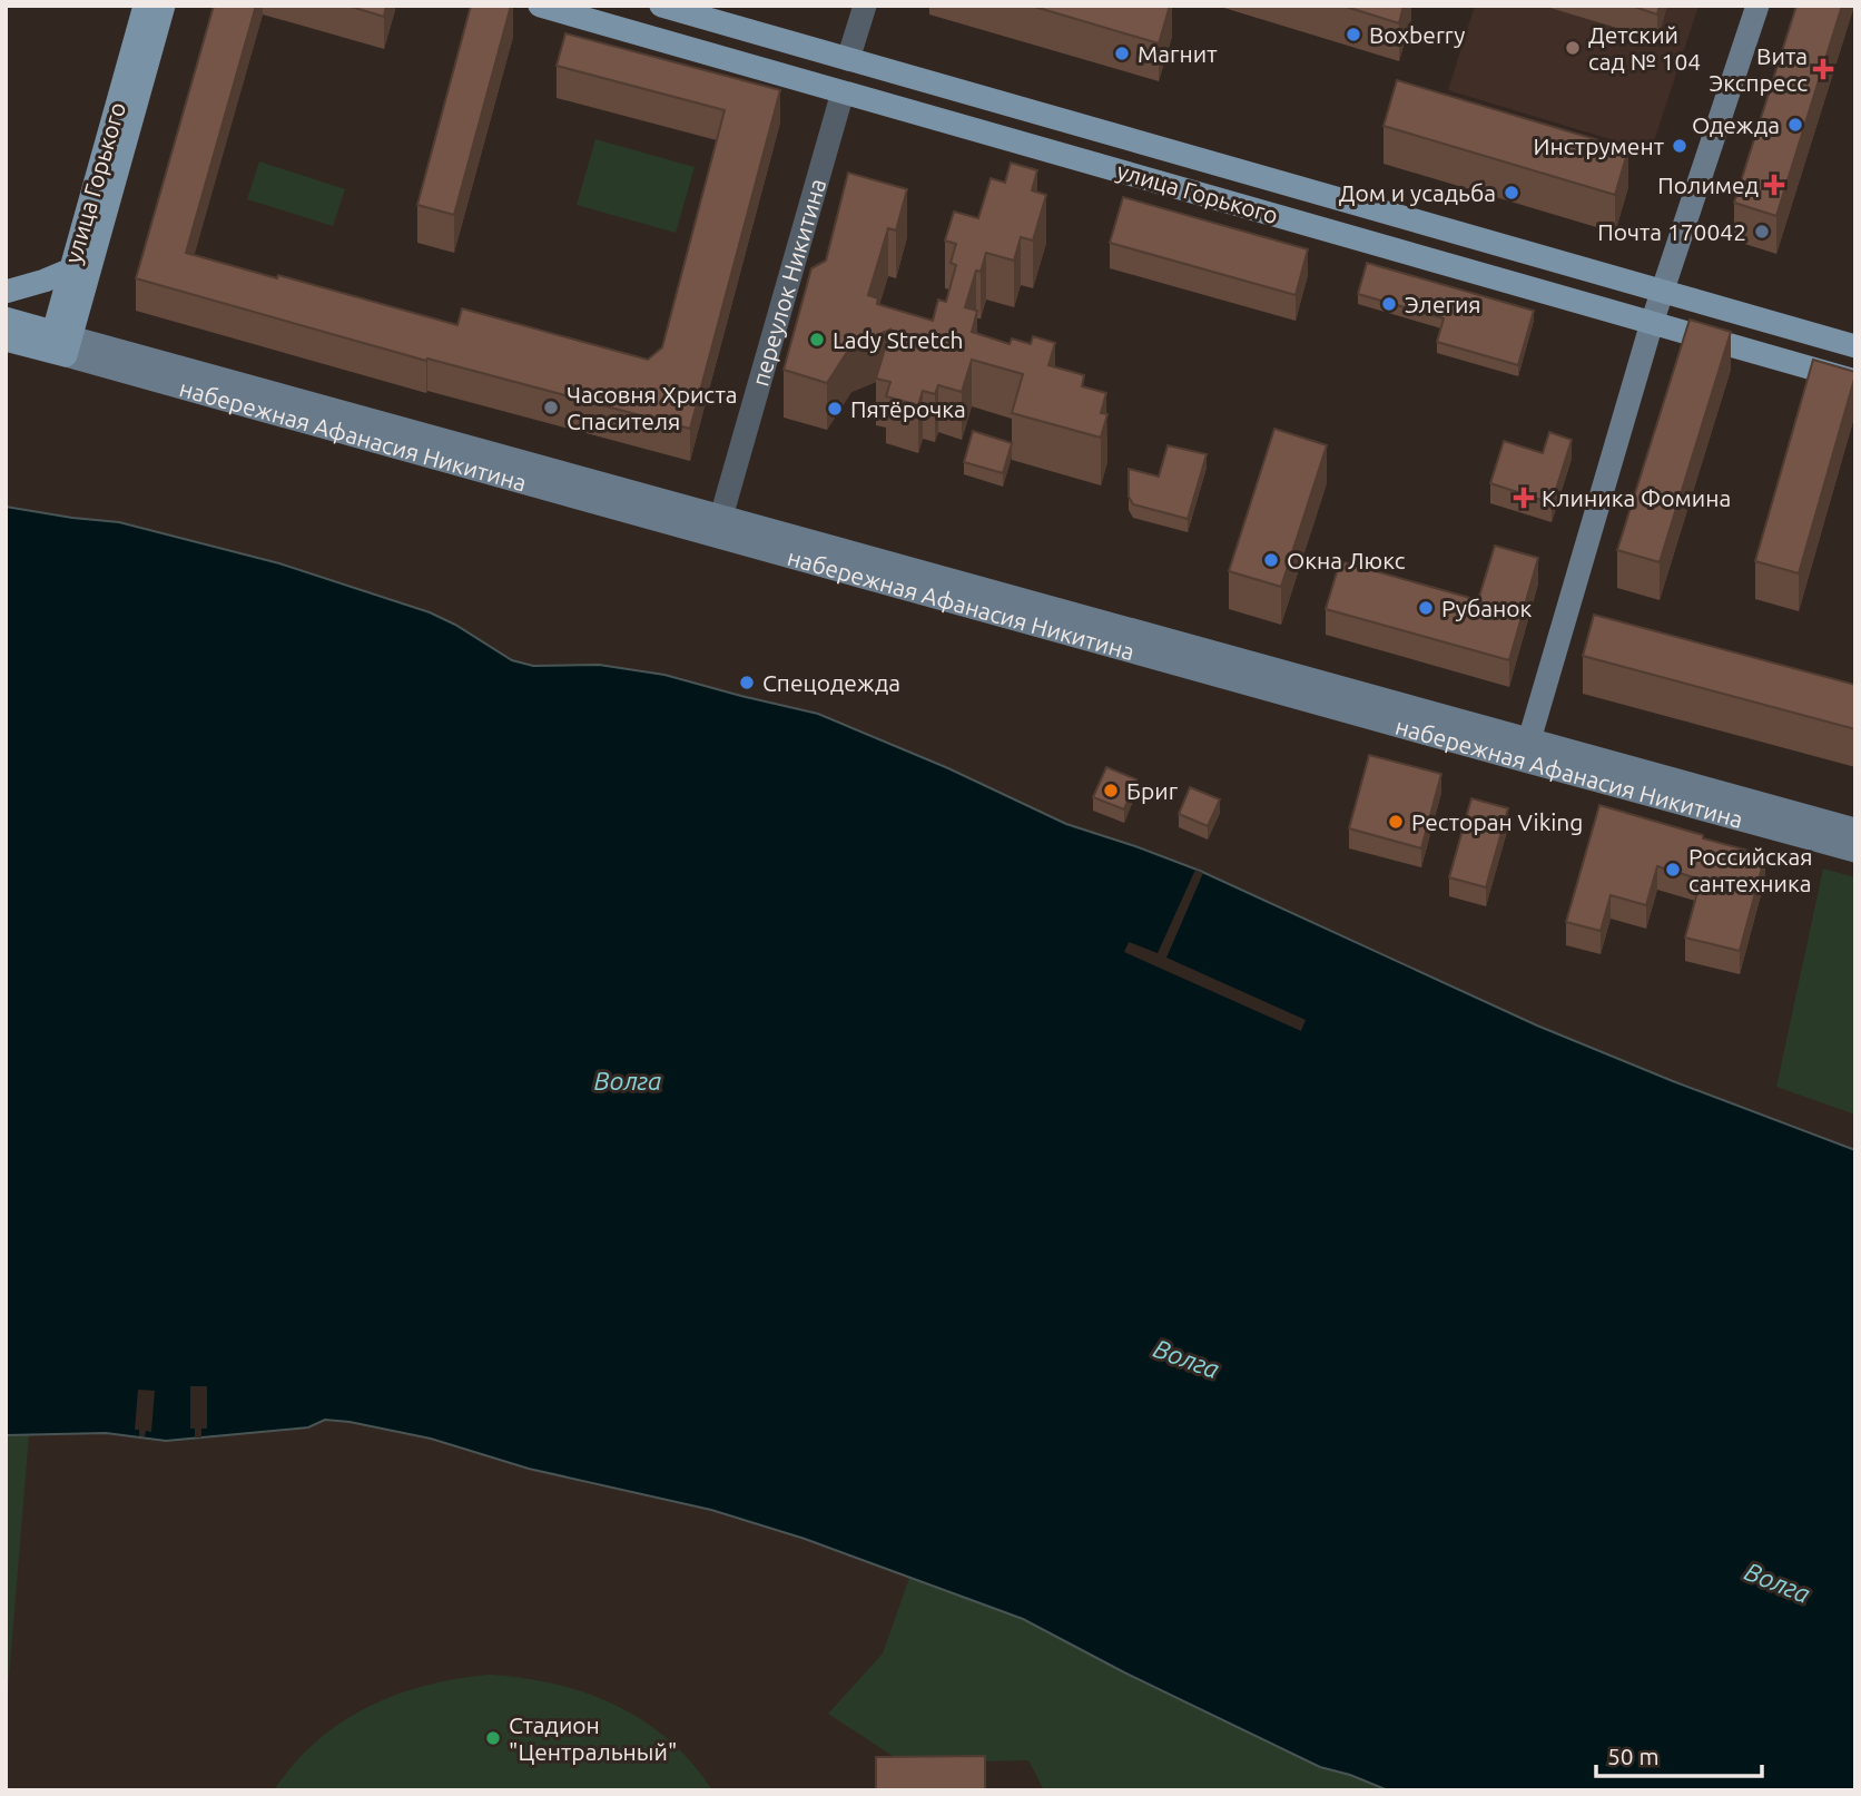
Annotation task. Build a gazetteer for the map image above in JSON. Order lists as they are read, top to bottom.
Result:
{
  "streets": {
    "main road": ["улица Горького", "набережная Афанасия Никитина"],
    "street": ["переулок Никитина"]
  },
  "crossings": [
    ["улица Горького", "переулок Никитина"],
    ["улица Горького", "набережная Афанасия Никитина"],
    ["переулок Никитина", "набережная Афанасия Никитина"]
  ],
  "water": ["Волга"],
  "places": {
    "other": [
      "Boxberry",
      "Детский сад № 104",
      "Магнит",
      "Одежда",
      "Инструмент",
      "Дом и усадьба",
      "Почта 170042",
      "Элегия",
      "Lady Stretch",
      "Часовня Христа Спасителя",
      "Пятёрочка",
      "Окна Люкс",
      "Рубанок",
      "Спецодежда",
      "Бриг",
      "Ресторан Viking",
      "Российская сантехника",
      "Стадион \"Центральный\""
    ],
    "health": ["Вита Экспресс", "Полимед", "Клиника Фомина"]
  },
  "scale_bar": "50 m"
}
